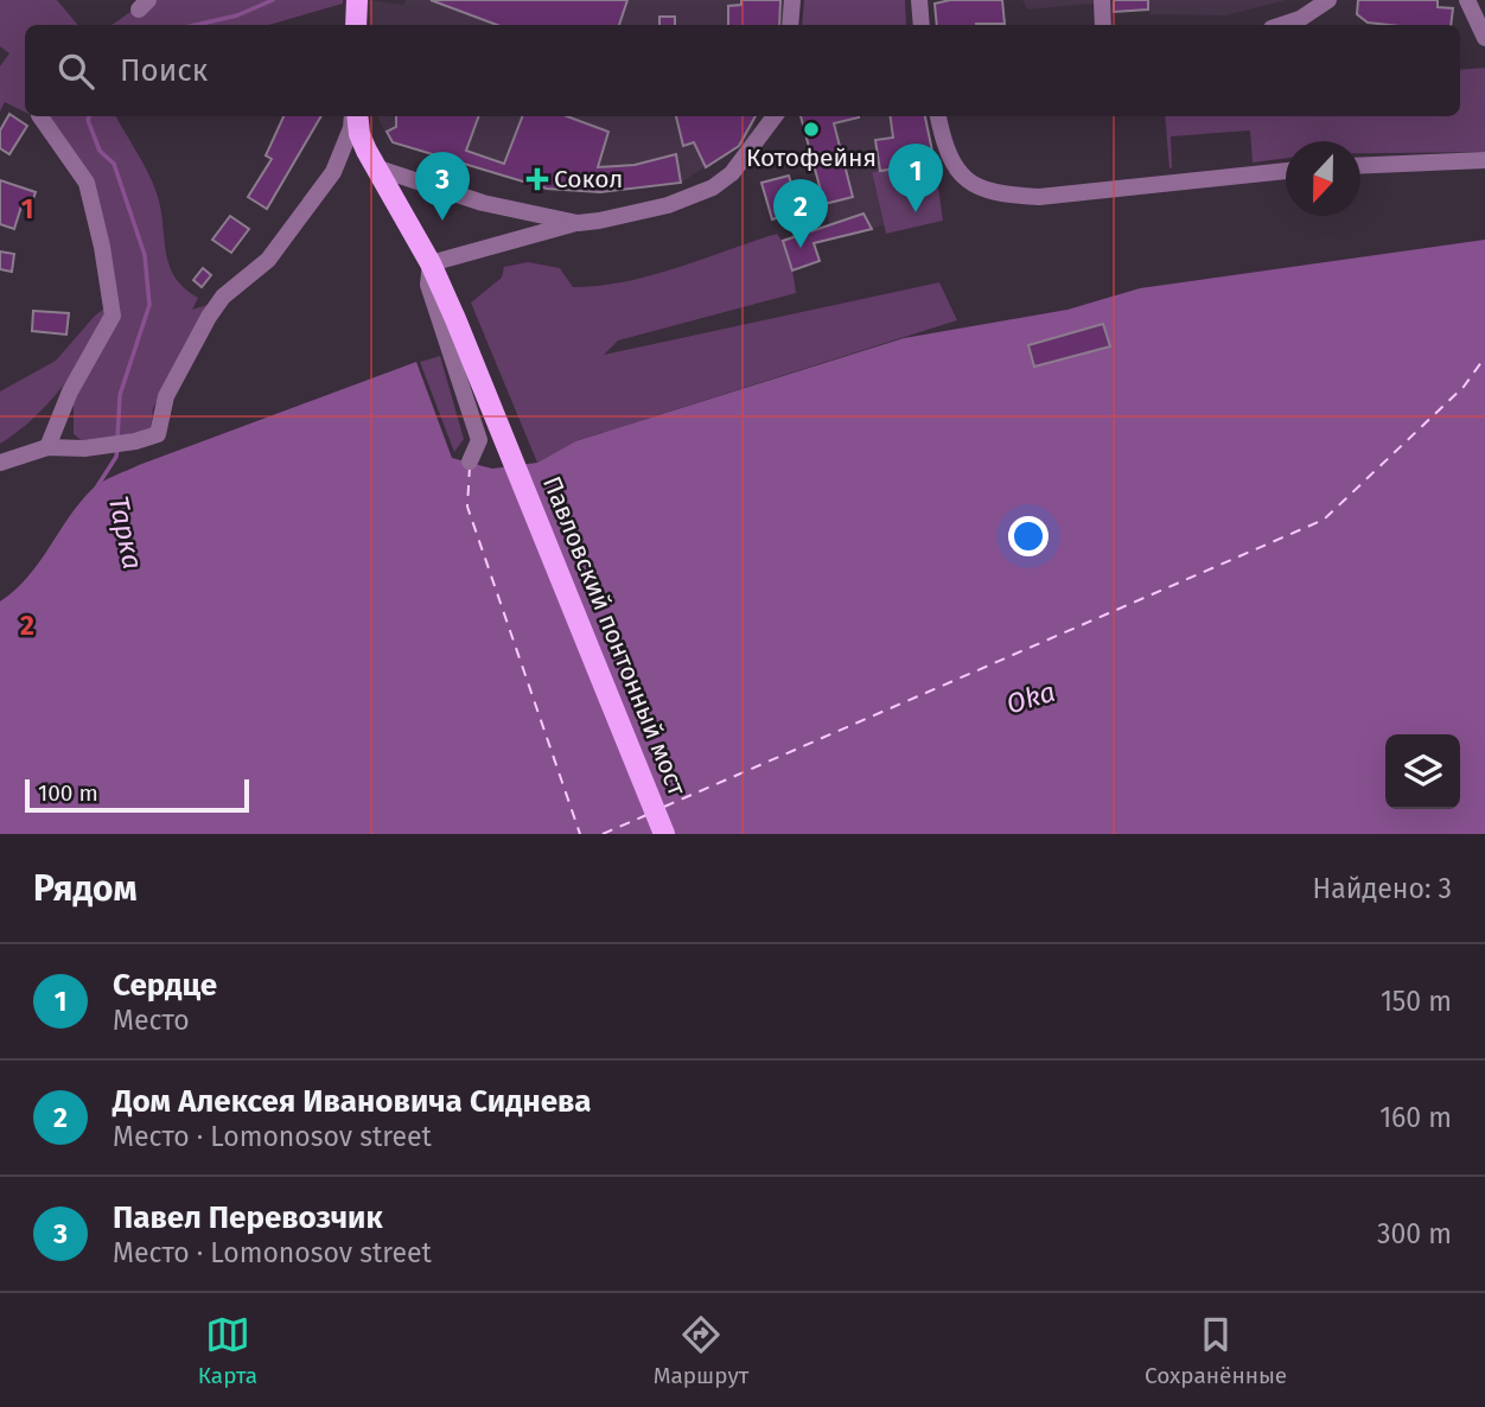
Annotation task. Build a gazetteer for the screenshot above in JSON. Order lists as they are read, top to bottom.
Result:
{
  "streets": {
    "main road": ["Павловский понтонный мост"]
  },
  "water": ["Тарка", "Oka"],
  "places": {
    "other": ["Котофейня"],
    "health": ["Сокол"]
  },
  "scale_bar": "100 m",
  "north": "bottom",
  "page": {
    "search": "Поиск",
    "pins": ["1", "3", "2"],
    "scale": "100 m",
    "heading": ["Рядом", "Найдено: 3"],
    "list": [
      {
        "mark": "1",
        "name": "Сердце",
        "note": "Место",
        "value": "150 m"
      },
      {
        "mark": "2",
        "name": "Дом Алексея Ивановича Сиднева",
        "note": "Место · Lomonosov street",
        "value": "160 m"
      },
      {
        "mark": "3",
        "name": "Павел Перевозчик",
        "note": "Место · Lomonosov street",
        "value": "300 m"
      }
    ],
    "nav": ["Карта", "Маршрут", "Сохранённые"]
  },
  "grid": {
    "rows": ["1", "2"]
  }
}
